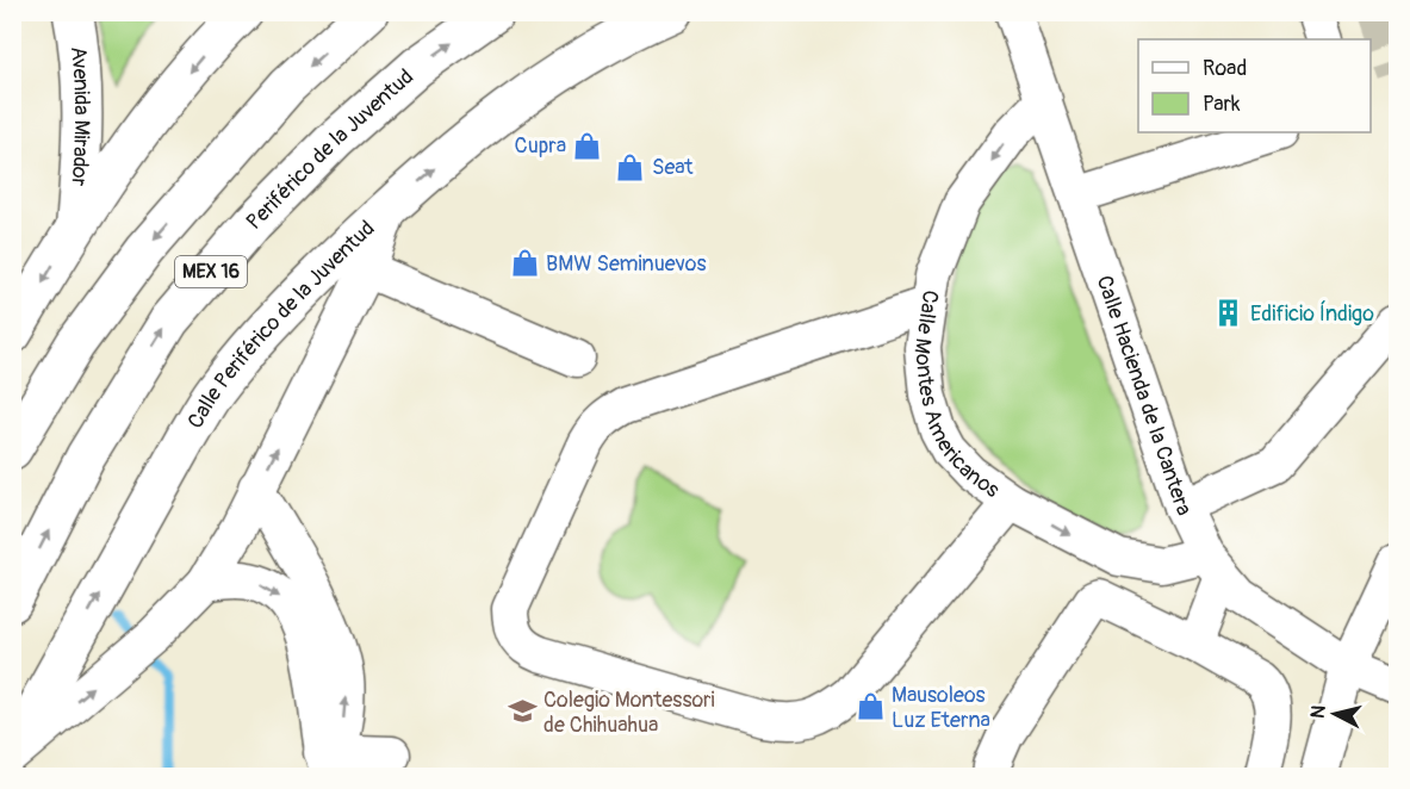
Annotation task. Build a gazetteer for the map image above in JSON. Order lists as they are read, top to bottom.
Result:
{
  "streets": {
    "main road": [
      "Avenida Mirador",
      "Periférico de la Juventud",
      "MEX 16",
      "Calle Periférico de la Juventud"
    ],
    "street": ["Calle Montes Americanos", "Calle Hacienda de la Cantera"]
  },
  "crossings": [
    ["Calle Montes Americanos", "Calle Hacienda de la Cantera"]
  ],
  "places": {
    "shop": [
      "Cupra",
      "Seat",
      "BMW Seminuevos",
      "Mausoleos Luz Eterna"
    ],
    "building": ["Edificio Índigo"],
    "school or university": ["Colegio Montessori de Chihuahua"]
  },
  "legend": ["Road", "Park"],
  "north": "left"
}
